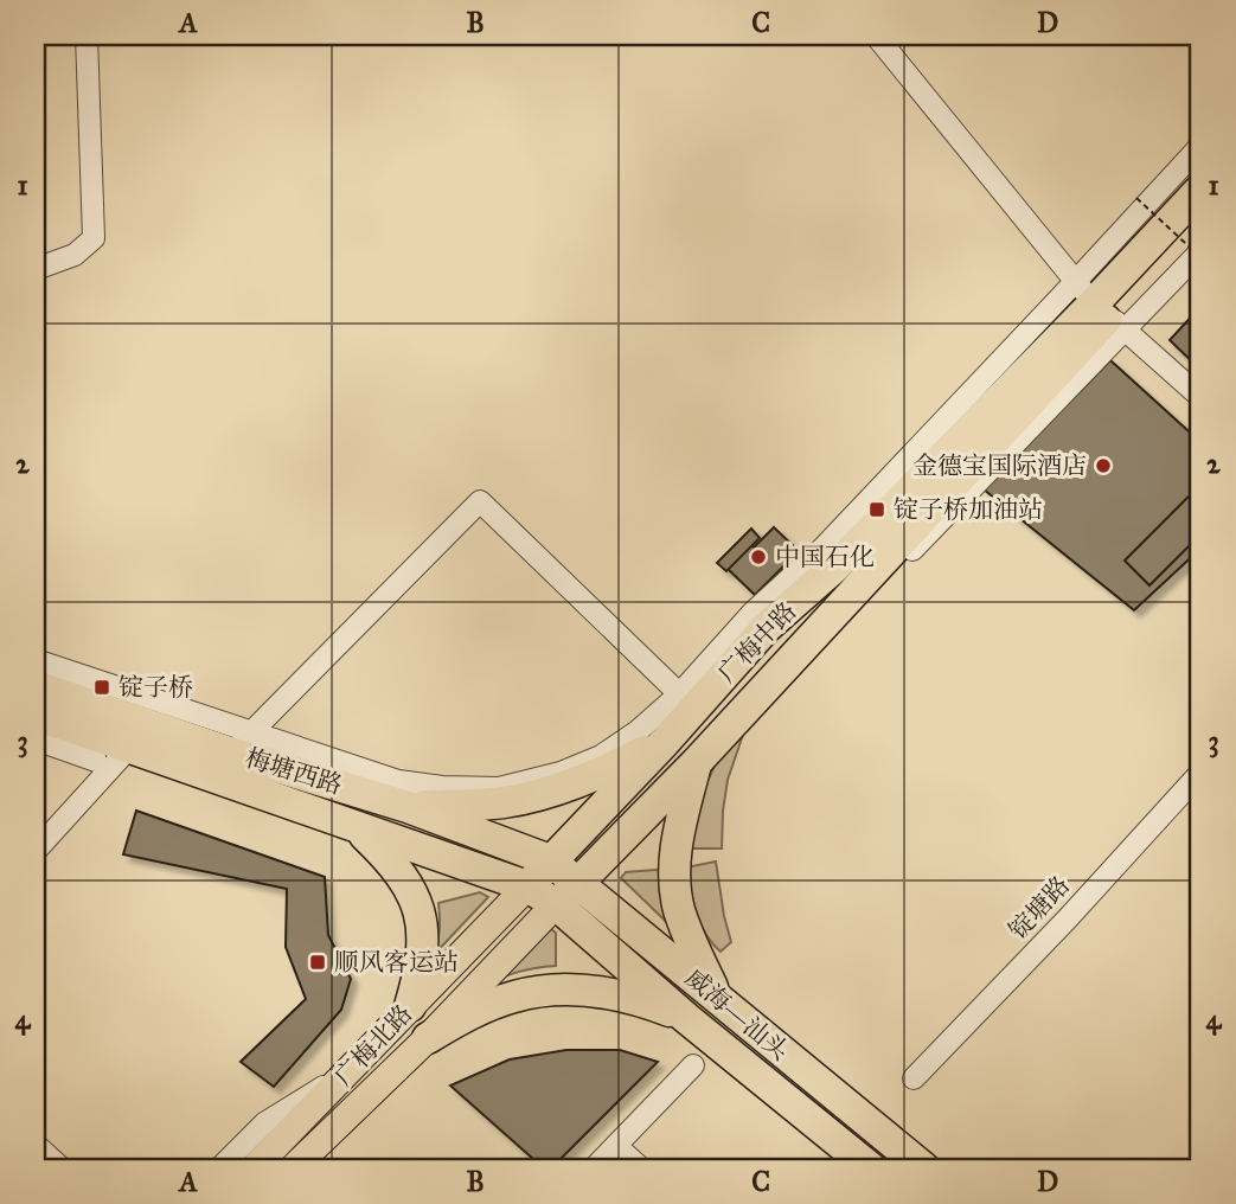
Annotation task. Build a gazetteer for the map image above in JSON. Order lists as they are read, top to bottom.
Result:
{
  "streets": {
    "highway": ["广梅中路", "梅塘西路", "威海—汕头"],
    "main road": ["广梅北路"],
    "street": ["锭塘路"]
  },
  "crossings": [
    ["广梅中路", "梅塘西路"],
    ["广梅中路", "威海—汕头"],
    ["广梅中路", "广梅北路"],
    ["梅塘西路", "威海—汕头"],
    ["梅塘西路", "广梅北路"],
    ["威海—汕头", "广梅北路"]
  ],
  "places": {
    "other": ["金德宝国际酒店", "中国石化"],
    "transit": ["锭子桥加油站", "锭子桥", "顺风客运站"]
  },
  "grid": {
    "columns": [
      "A",
      "B",
      "C",
      "D"
    ],
    "rows": [
      "1",
      "2",
      "3",
      "4"
    ]
  }
}
